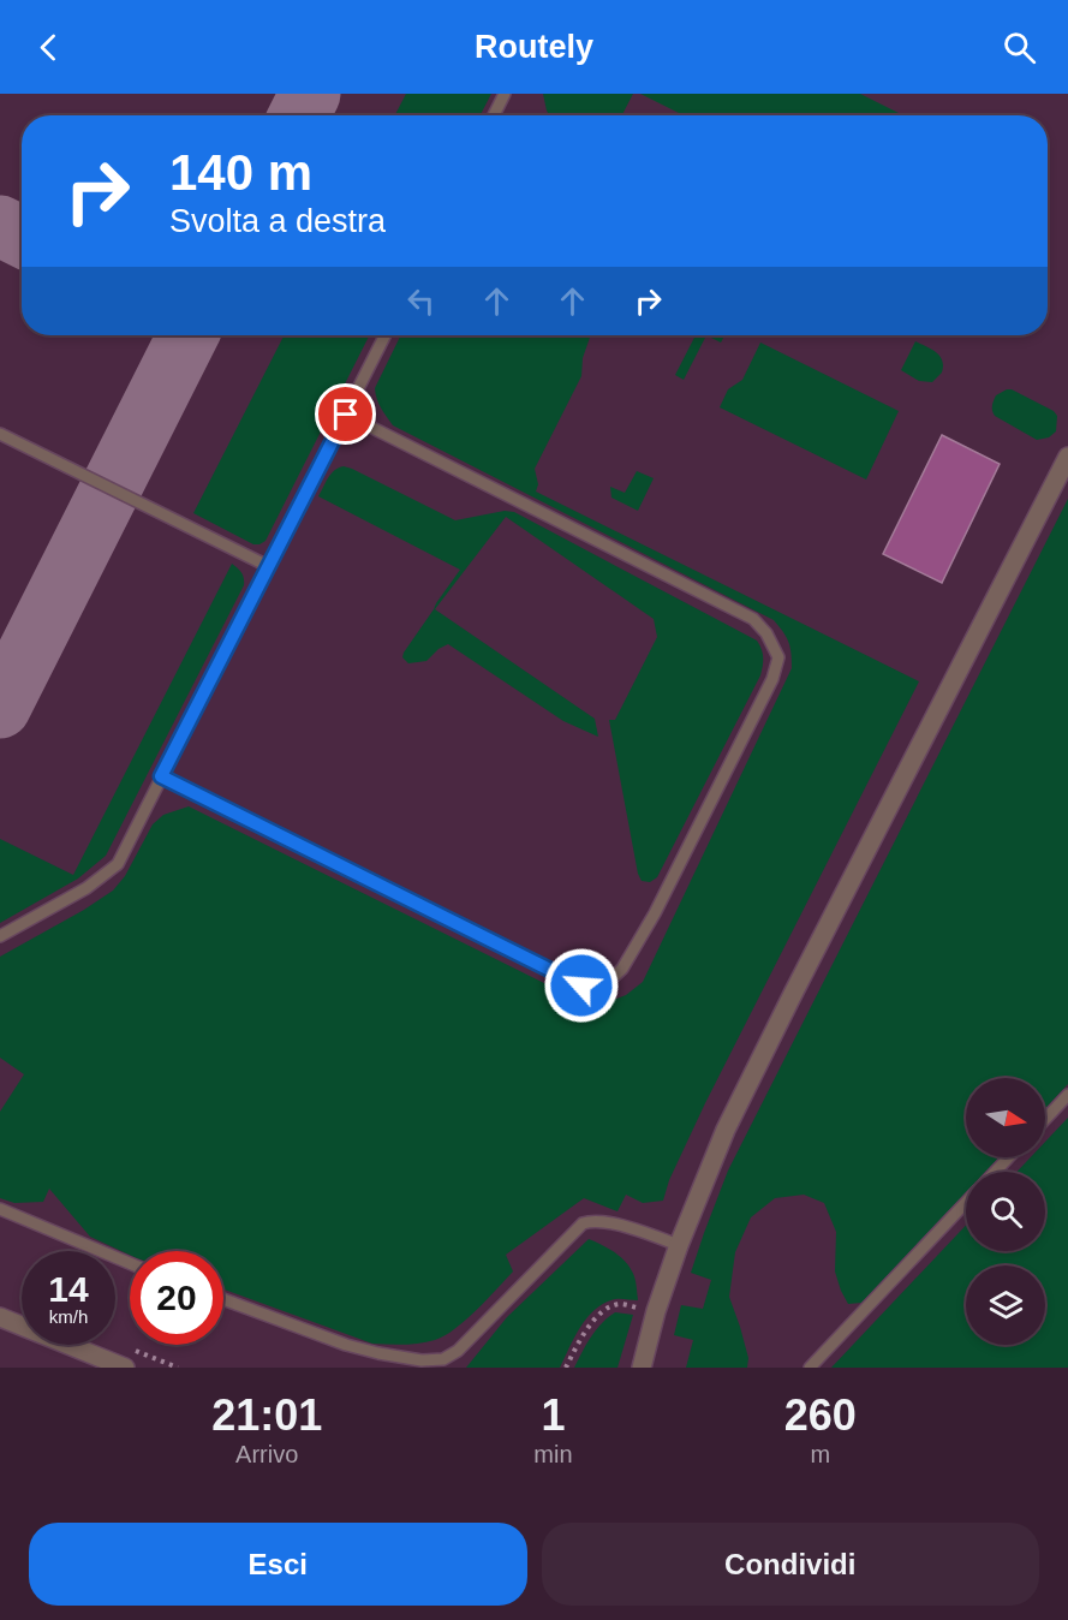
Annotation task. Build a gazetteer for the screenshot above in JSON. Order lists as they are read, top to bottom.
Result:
{
  "north": "right",
  "page": {
    "header": "Routely",
    "turn": ["140 m", "Svolta a destra"],
    "speed": "14 km/h",
    "limit": "20",
    "eta": [
      "21:01",
      "Arrivo",
      "1",
      "min",
      "260",
      "m"
    ],
    "buttons": ["Esci", "Condividi"]
  }
}
